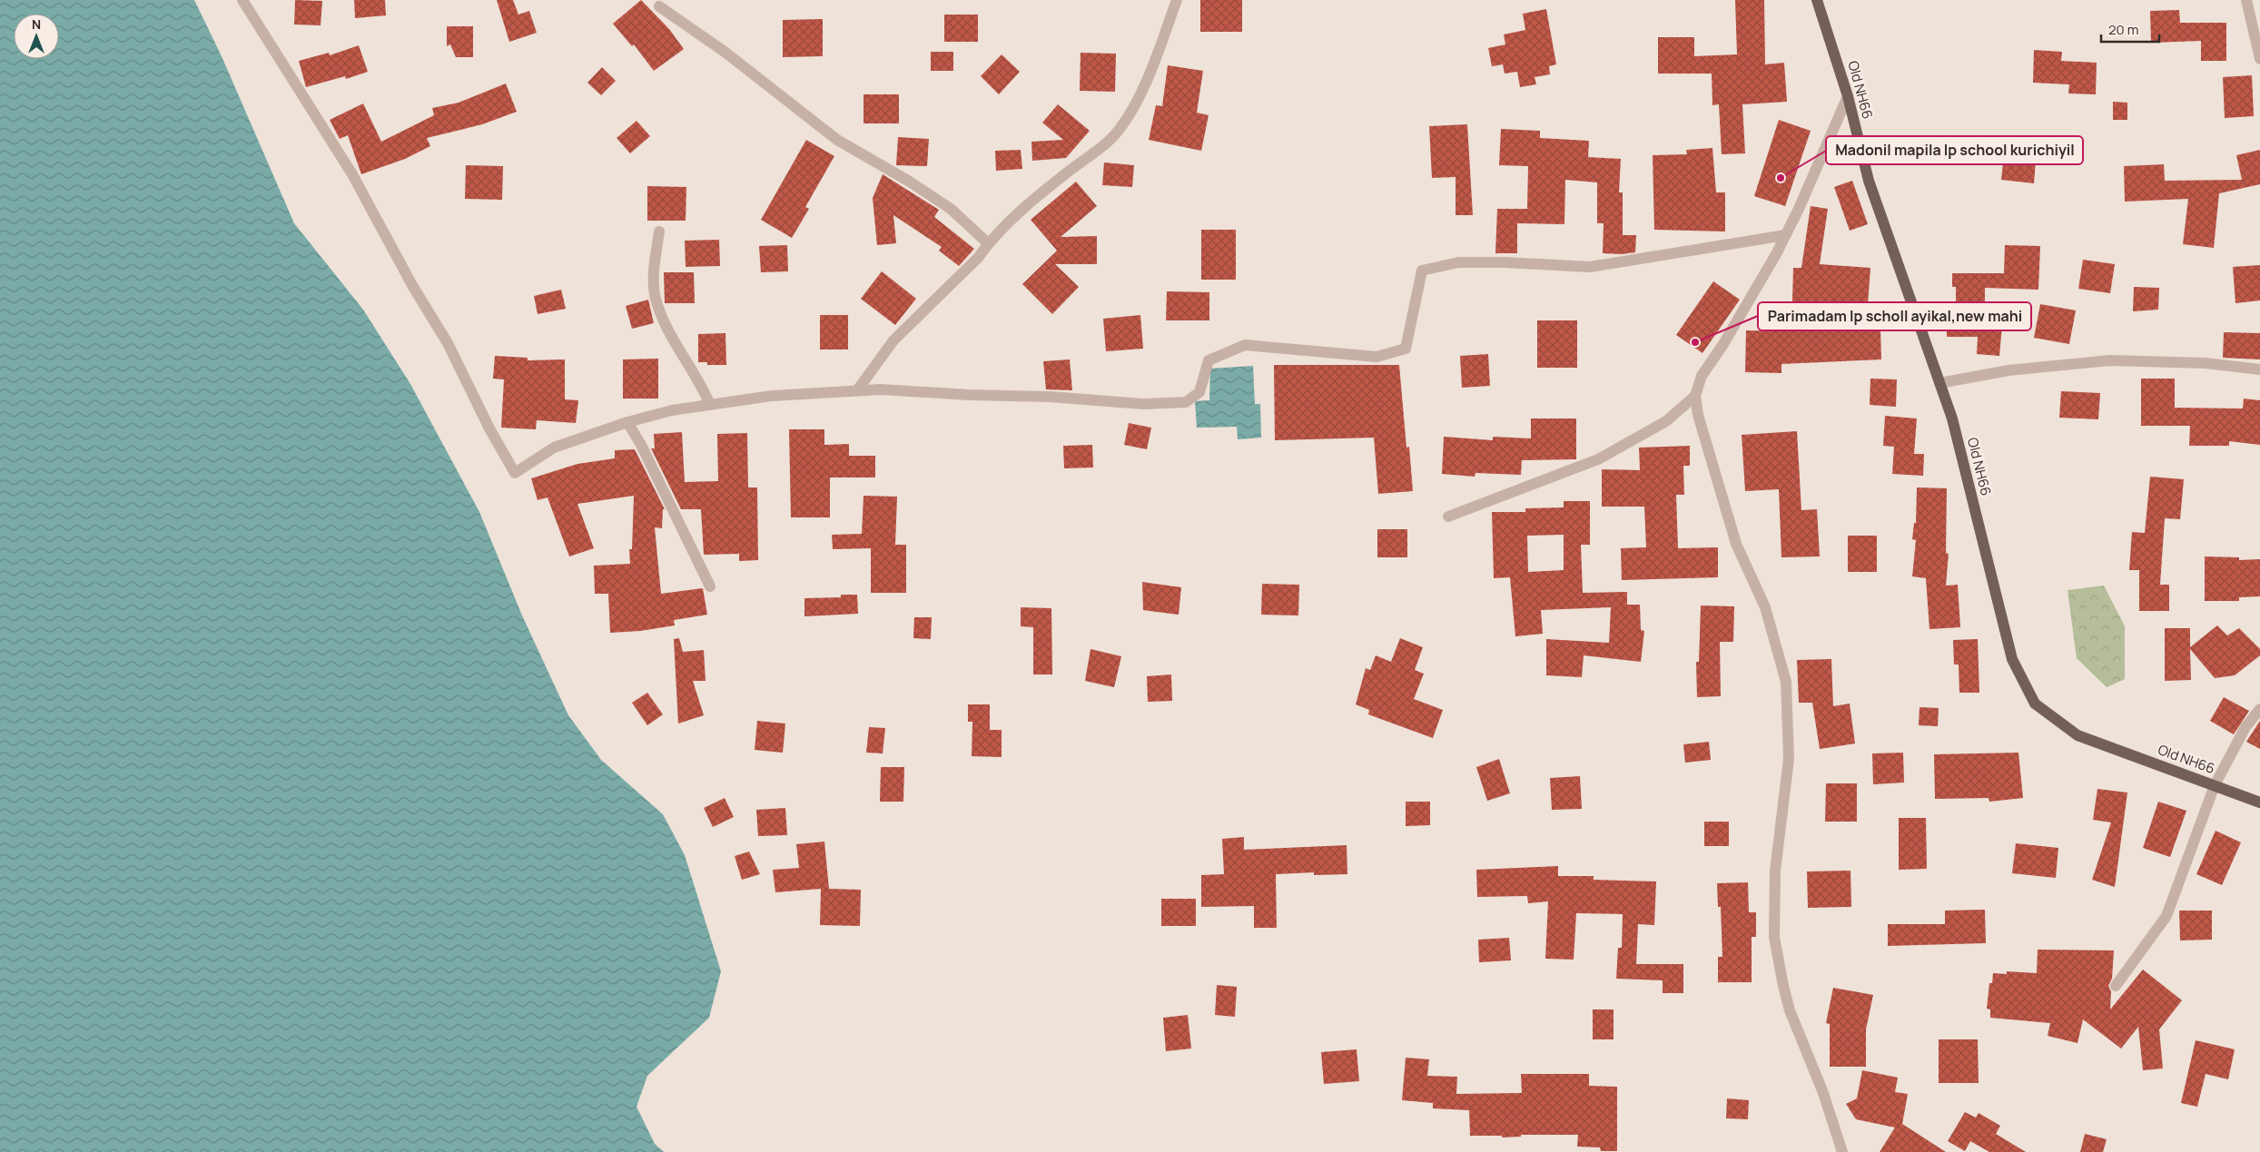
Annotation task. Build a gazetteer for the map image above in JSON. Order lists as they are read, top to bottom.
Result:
{
  "streets": {
    "main road": ["Old NH66"]
  },
  "places": ["Madonil mapila lp school kurichiyil", "Parimadam lp scholl ayikal,new mahi"],
  "scale_bar": "20 m",
  "north": "top"
}
